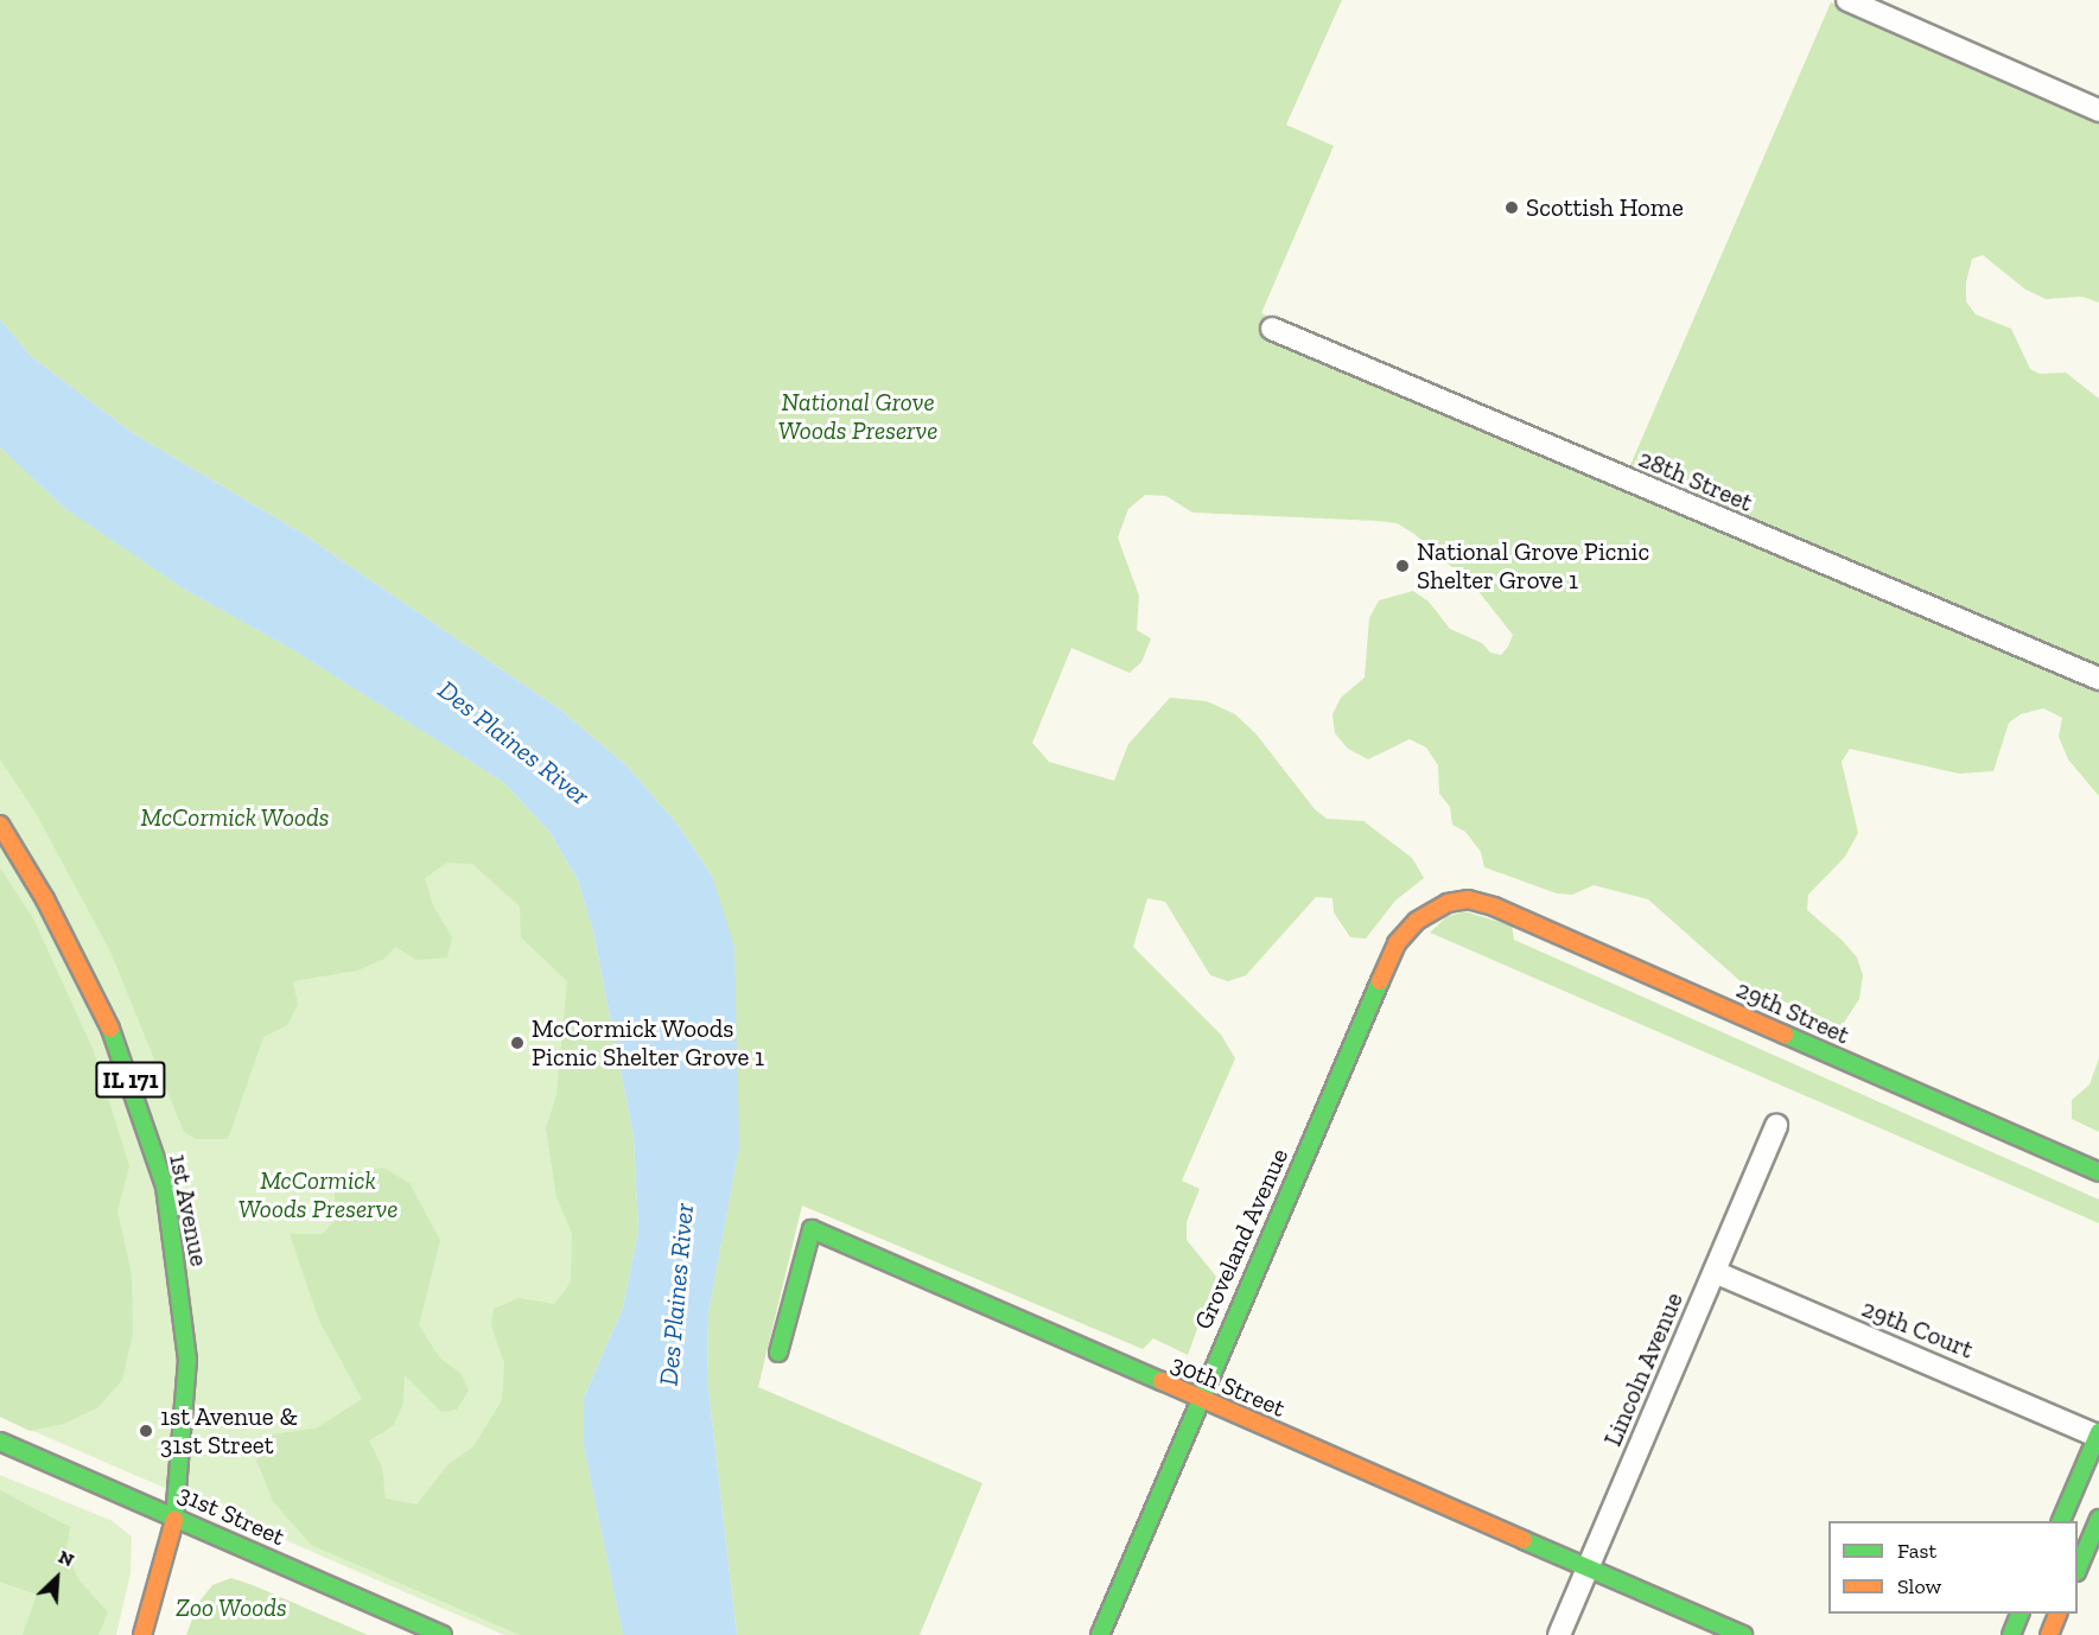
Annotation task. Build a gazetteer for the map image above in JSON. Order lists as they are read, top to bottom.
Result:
{
  "streets": {
    "street": [
      "28th Street",
      "29th Street",
      "IL 171",
      "1st Avenue",
      "Groveland Avenue",
      "29th Court",
      "Lincoln Avenue",
      "30th Street",
      "31st Street"
    ]
  },
  "crossings": [
    ["29th Street", "Groveland Avenue"],
    ["1st Avenue", "31st Street"],
    ["Groveland Avenue", "30th Street"],
    ["29th Court", "Lincoln Avenue"],
    ["Lincoln Avenue", "30th Street"]
  ],
  "water": ["Des Plaines River"],
  "parks": [
    "National Grove Woods Preserve",
    "McCormick Woods",
    "McCormick Woods Preserve",
    "Zoo Woods"
  ],
  "places": [
    "Scottish Home",
    "National Grove Picnic Shelter Grove 1",
    "McCormick Woods Picnic Shelter Grove 1",
    "1st Avenue & 31st Street"
  ],
  "legend": ["Fast", "Slow"],
  "north": "top right"
}
